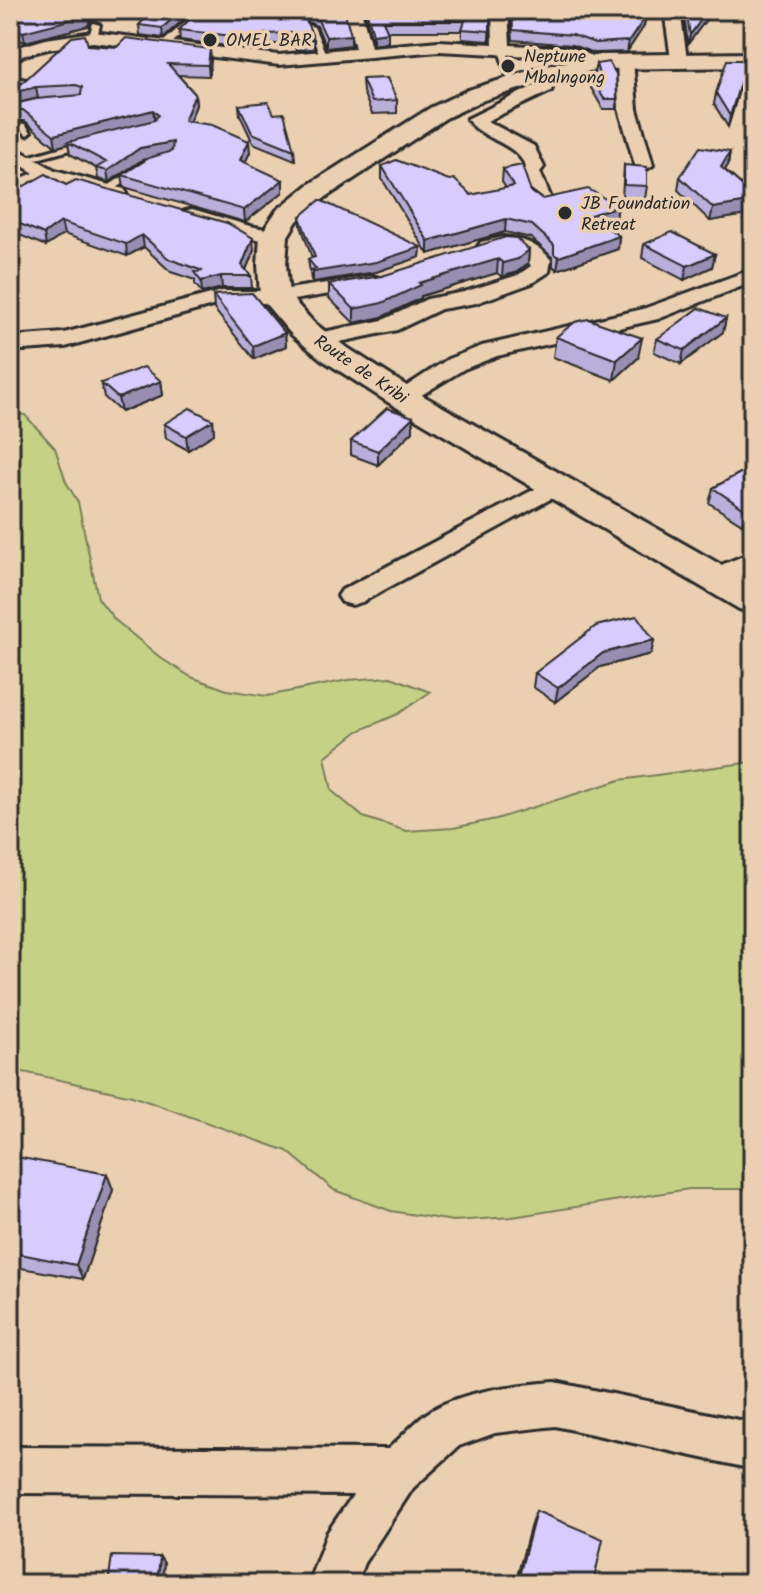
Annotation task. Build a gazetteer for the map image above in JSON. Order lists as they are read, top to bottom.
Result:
{
  "streets": {
    "main road": ["Route de Kribi"]
  },
  "places": ["OMEL BAR", "Neptune Mbalngong", "JB Foundation Retreat"]
}
